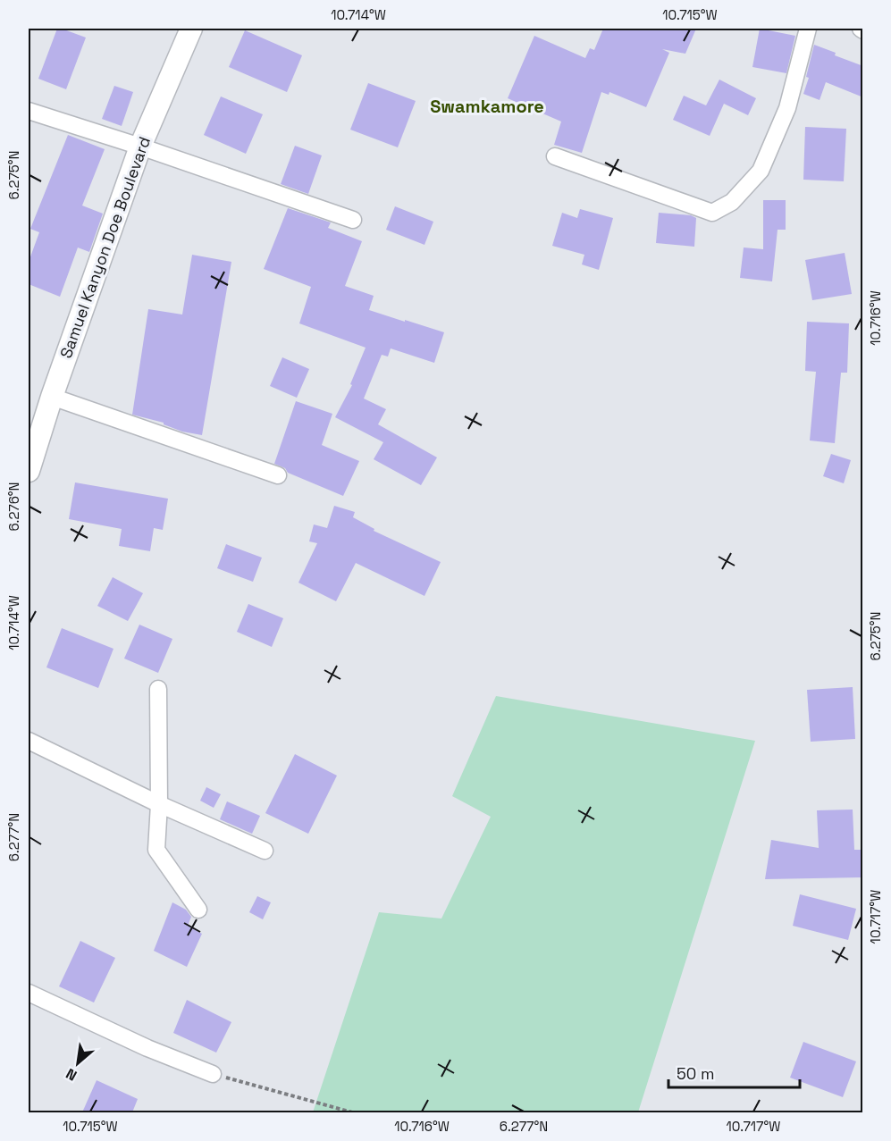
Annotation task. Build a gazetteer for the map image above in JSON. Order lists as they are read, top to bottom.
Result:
{
  "streets": {
    "street": ["Samuel Kanyon Doe Boulevard"]
  },
  "districts": ["Swamkamore"],
  "scale_bar": "50 m",
  "north": "bottom left",
  "coordinates": [
    "10.714°W",
    "10.715°W",
    "6.275°N",
    "10.716°W",
    "6.276°N",
    "6.277°N",
    "10.717°W"
  ]
}
